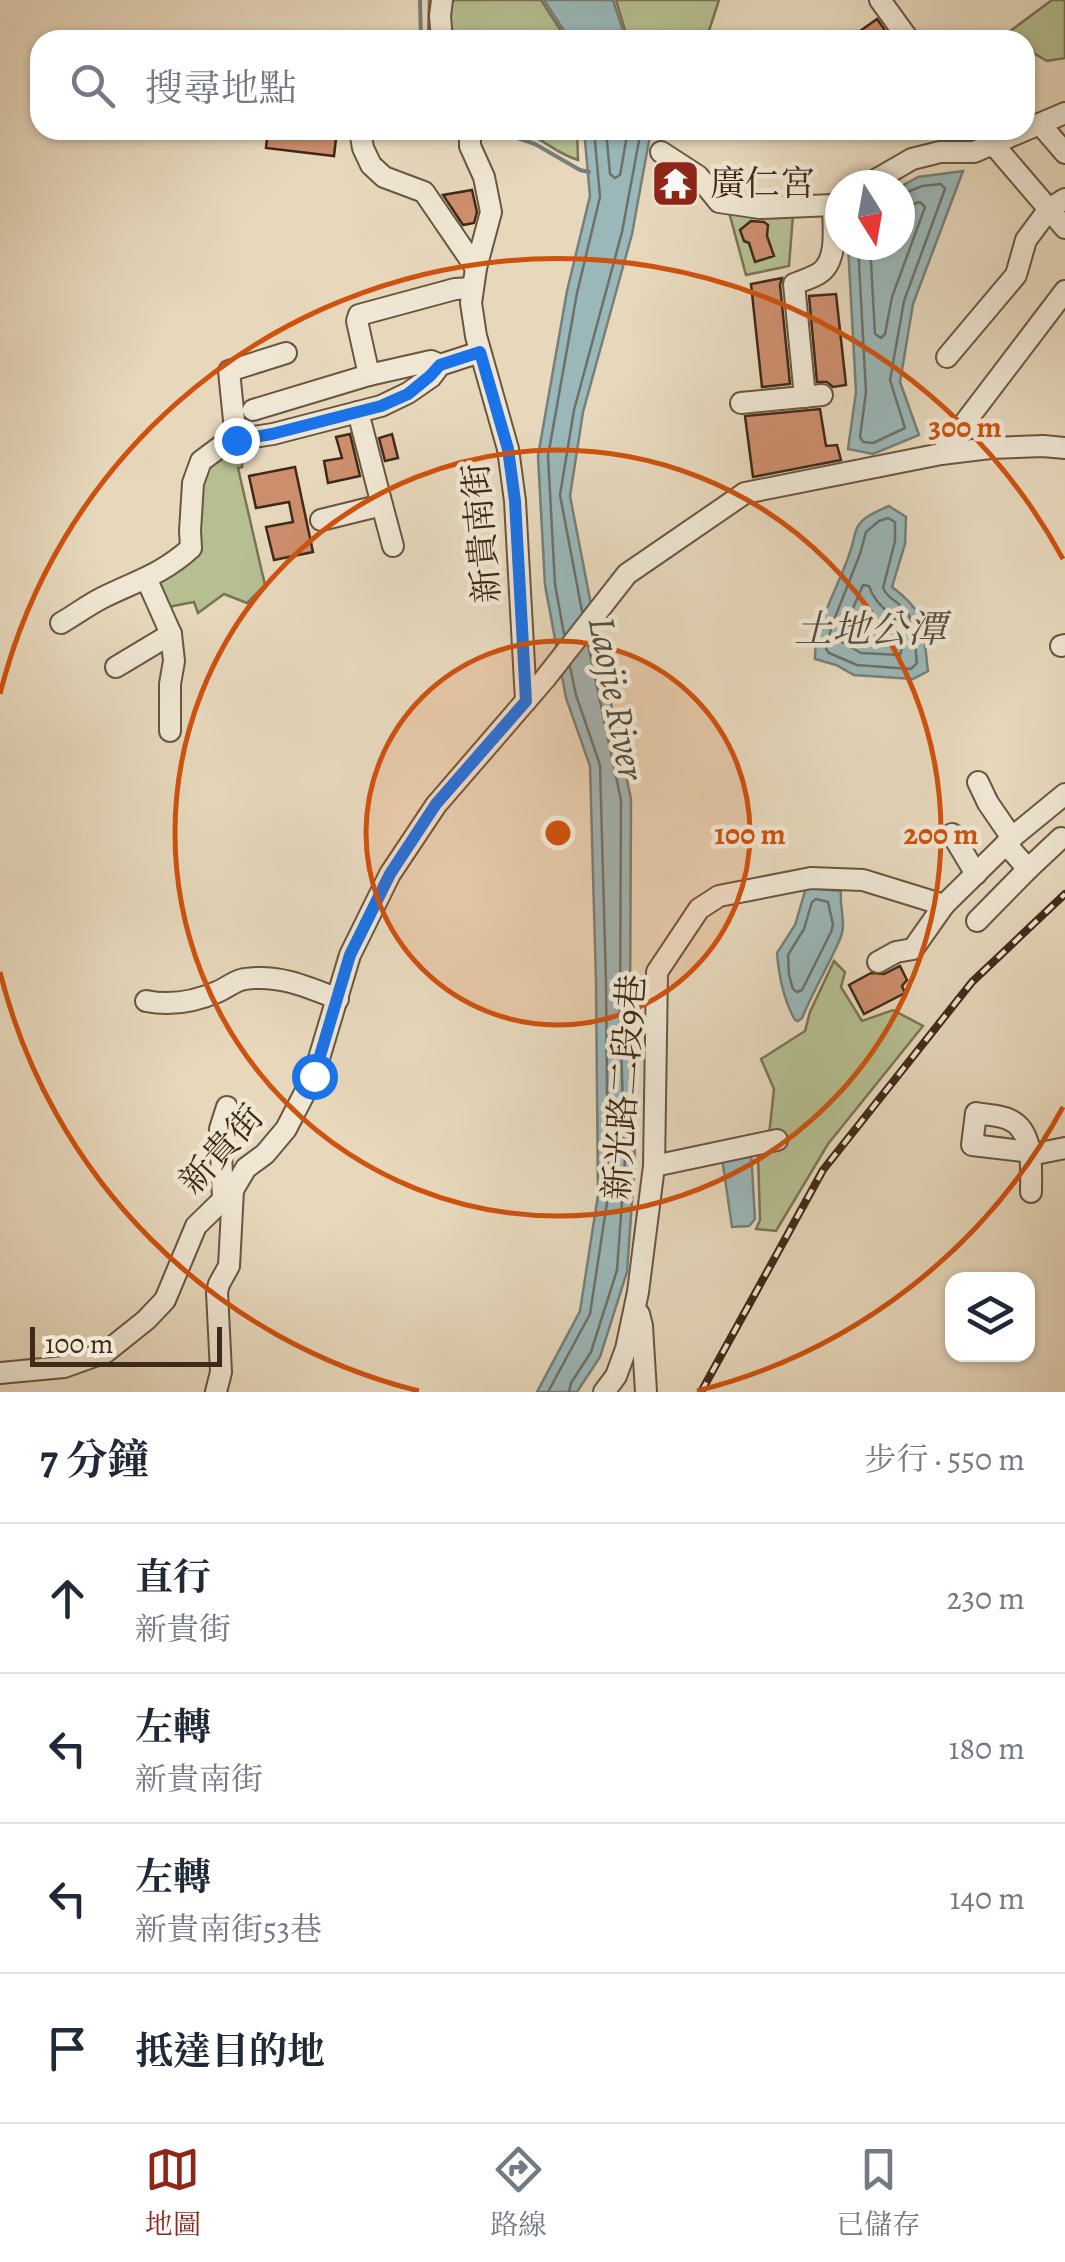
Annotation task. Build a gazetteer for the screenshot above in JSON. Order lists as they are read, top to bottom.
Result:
{
  "streets": {
    "street": ["新貴南街", "新光路二段9巷", "新貴街"]
  },
  "crossings": [
    ["新貴南街", "新貴街"]
  ],
  "water": ["土地公潭", "Laojie River"],
  "places": {
    "temple": ["廣仁宮"]
  },
  "scale_bar": "100 m",
  "north": "bottom",
  "page": {
    "search": "搜尋地點",
    "scale": "100 m",
    "heading": ["7 分鐘", "步行 · 550 m"],
    "list": [
      ["直行", "新貴街", "230 m"],
      ["左轉", "新貴南街", "180 m"],
      ["左轉", "新貴南街53巷", "140 m"],
      "抵達目的地"
    ],
    "nav": ["地圖", "路線", "已儲存"]
  },
  "rings": ["300 m", "100 m", "200 m"]
}
